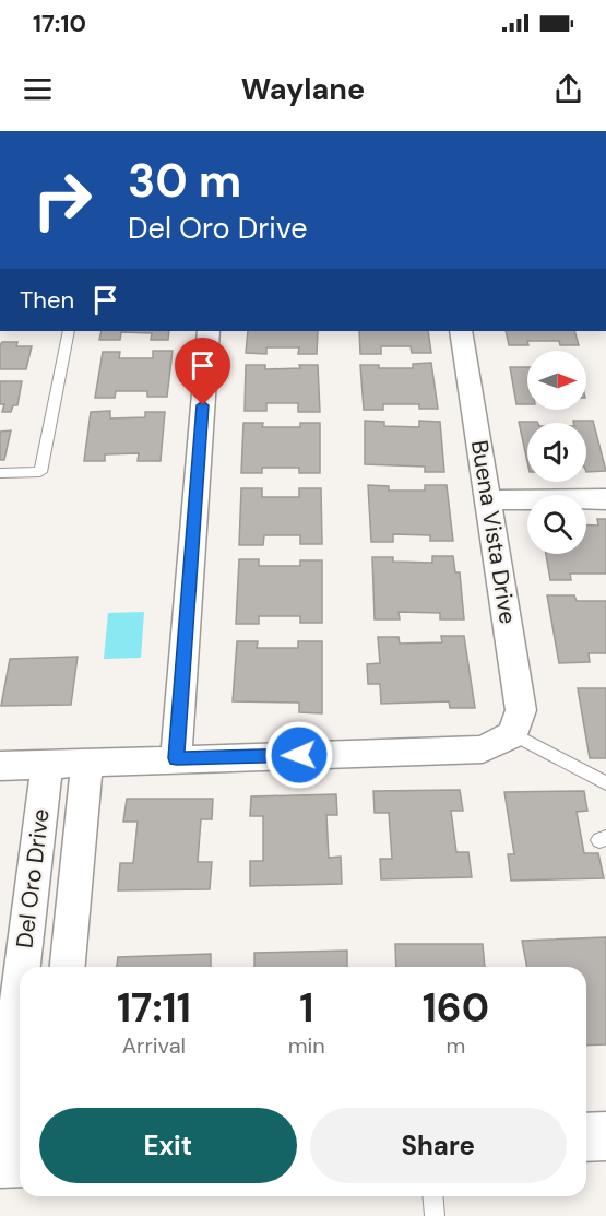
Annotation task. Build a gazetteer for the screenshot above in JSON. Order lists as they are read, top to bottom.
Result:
{
  "streets": {
    "street": ["Buena Vista Drive", "Del Oro Drive"]
  },
  "north": "right",
  "page": {
    "status": "17:10",
    "header": "Waylane",
    "turn": ["30 m", "Del Oro Drive"],
    "then": "Then",
    "eta": [
      "17:11",
      "Arrival",
      "1",
      "min",
      "160",
      "m"
    ],
    "buttons": ["Exit", "Share"]
  }
}
